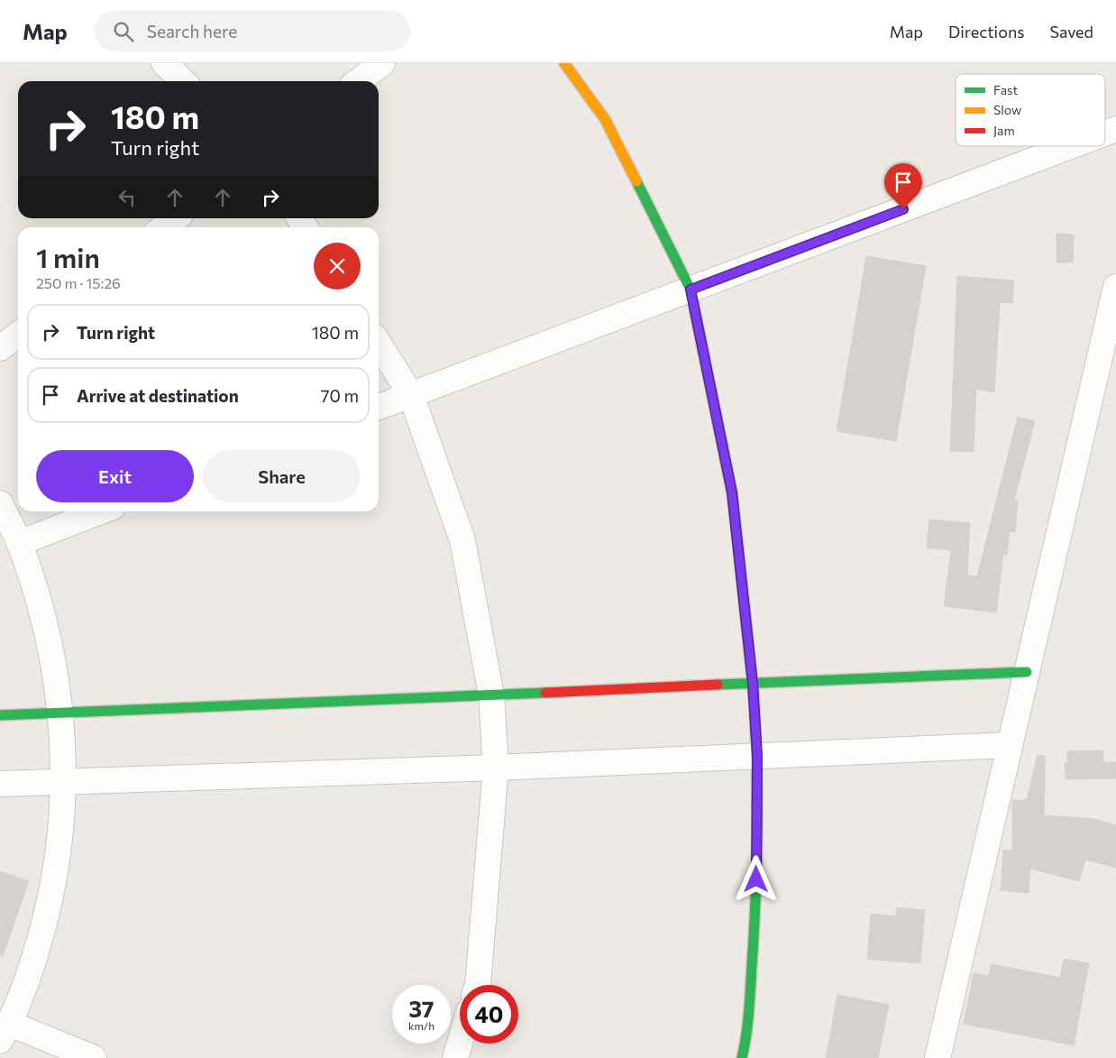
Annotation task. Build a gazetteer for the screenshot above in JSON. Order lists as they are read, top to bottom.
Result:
{
  "legend": ["Fast", "Slow", "Jam"],
  "page": {
    "header": "Map",
    "search": "Search here",
    "nav": ["Map", "Directions", "Saved"],
    "turn": ["180 m", "Turn right"],
    "heading": ["1 min", "250 m · 15:26"],
    "list": [
      {
        "name": "Turn right",
        "value": "180 m"
      },
      {
        "name": "Arrive at destination",
        "value": "70 m"
      }
    ],
    "buttons": ["Exit", "Share"],
    "speed": "37 km/h",
    "limit": "40"
  }
}
